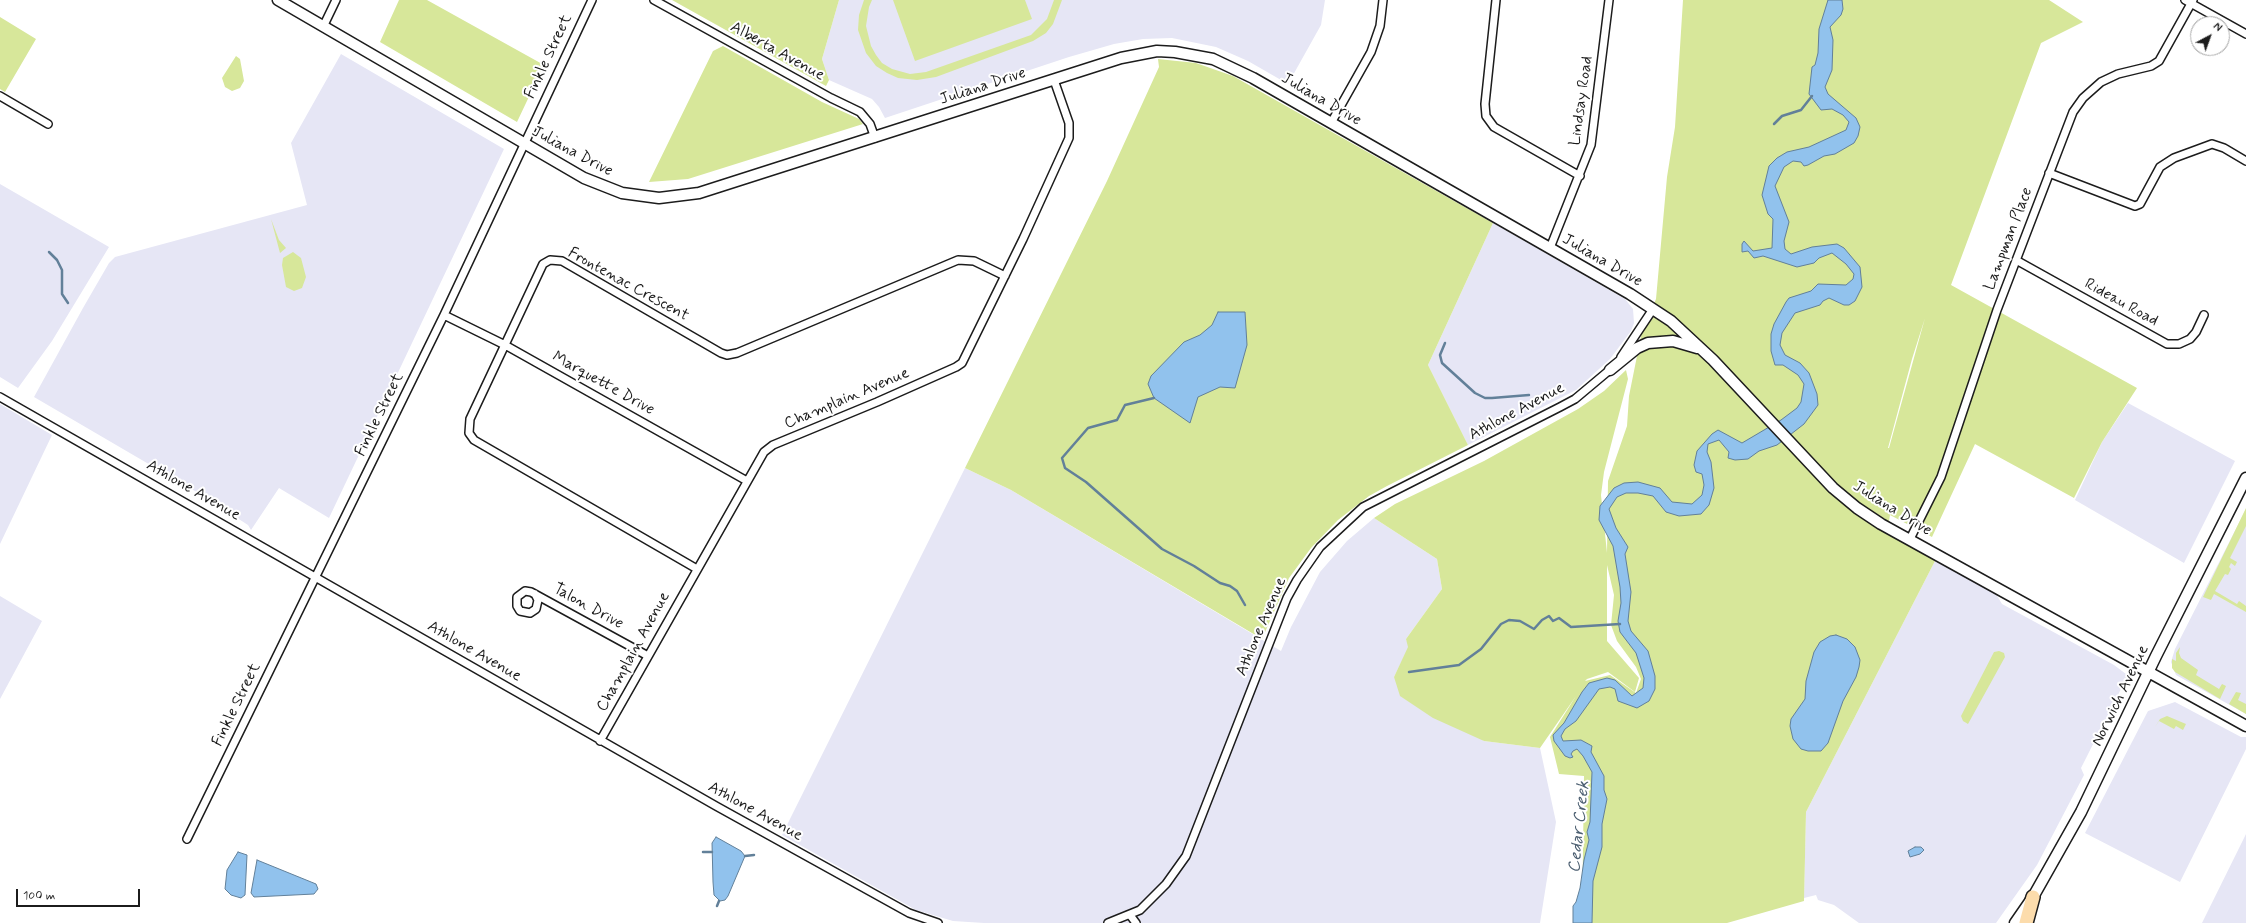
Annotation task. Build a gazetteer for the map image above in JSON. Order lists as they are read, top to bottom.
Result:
{
  "streets": {
    "street": [
      "Alberta Avenue",
      "Finkle Street",
      "Juliana Drive",
      "Lindsay Road",
      "Lampman Place",
      "Frontenac Crescent",
      "Rideau Road",
      "Marquette Drive",
      "Champlain Avenue",
      "Athlone Avenue",
      "Talon Drive",
      "Norwich Avenue"
    ]
  },
  "crossings": [
    ["Alberta Avenue", "Juliana Drive"],
    ["Finkle Street", "Juliana Drive"],
    ["Finkle Street", "Marquette Drive"],
    ["Finkle Street", "Athlone Avenue"],
    ["Juliana Drive", "Lindsay Road"],
    ["Juliana Drive", "Lampman Place"],
    ["Juliana Drive", "Champlain Avenue"],
    ["Juliana Drive", "Athlone Avenue"],
    ["Juliana Drive", "Norwich Avenue"],
    ["Lampman Place", "Rideau Road"],
    ["Frontenac Crescent", "Marquette Drive"],
    ["Frontenac Crescent", "Champlain Avenue"],
    ["Marquette Drive", "Champlain Avenue"],
    ["Champlain Avenue", "Athlone Avenue"],
    ["Champlain Avenue", "Talon Drive"]
  ],
  "water": ["Cedar Creek"],
  "scale_bar": "100 m",
  "north": "top right"
}
